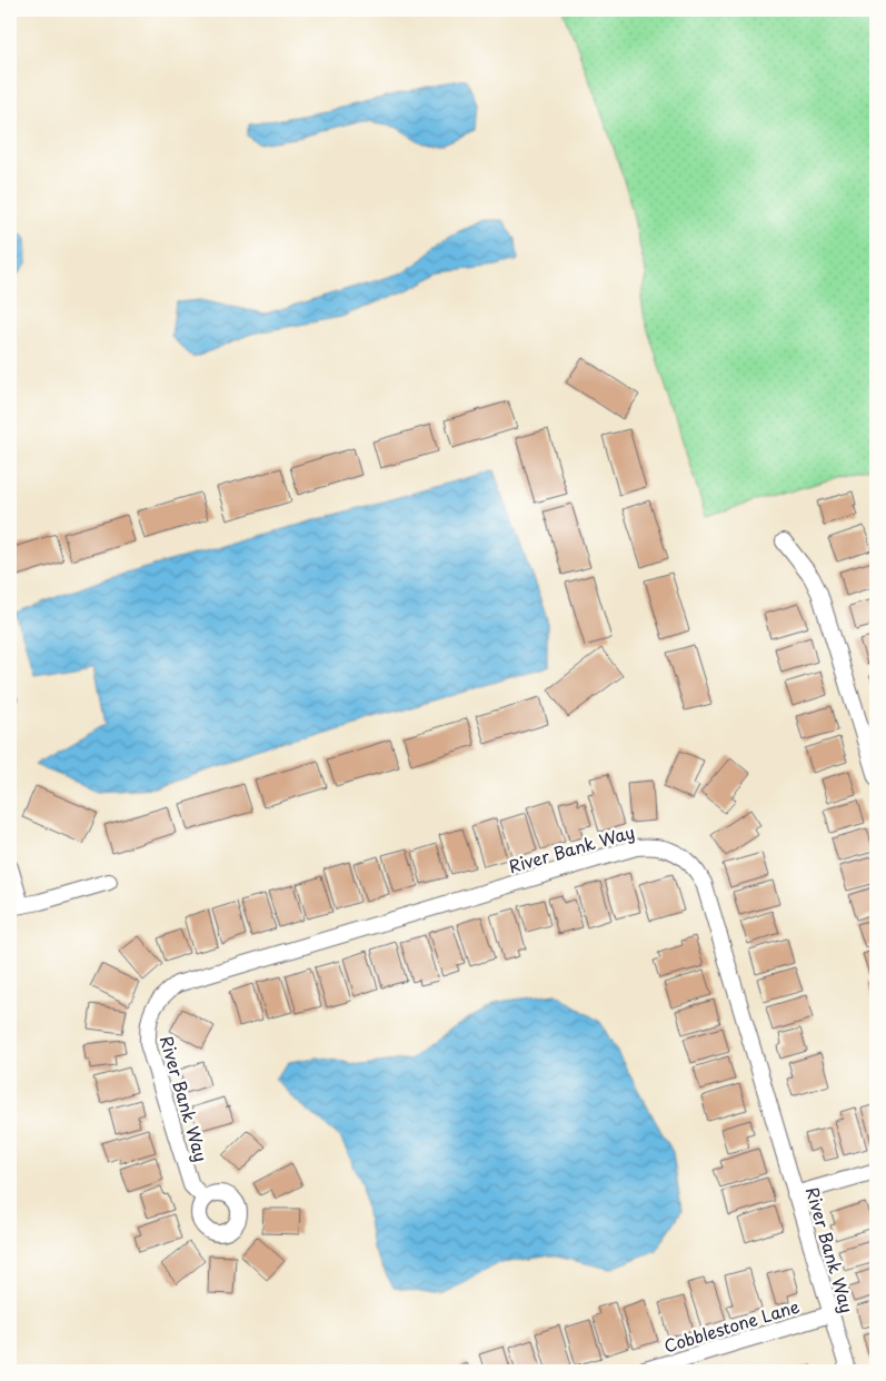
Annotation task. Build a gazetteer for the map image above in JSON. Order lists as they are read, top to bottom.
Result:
{
  "streets": {
    "street": ["River Bank Way", "Cobblestone Lane"]
  },
  "crossings": [
    ["River Bank Way", "Cobblestone Lane"]
  ]
}
